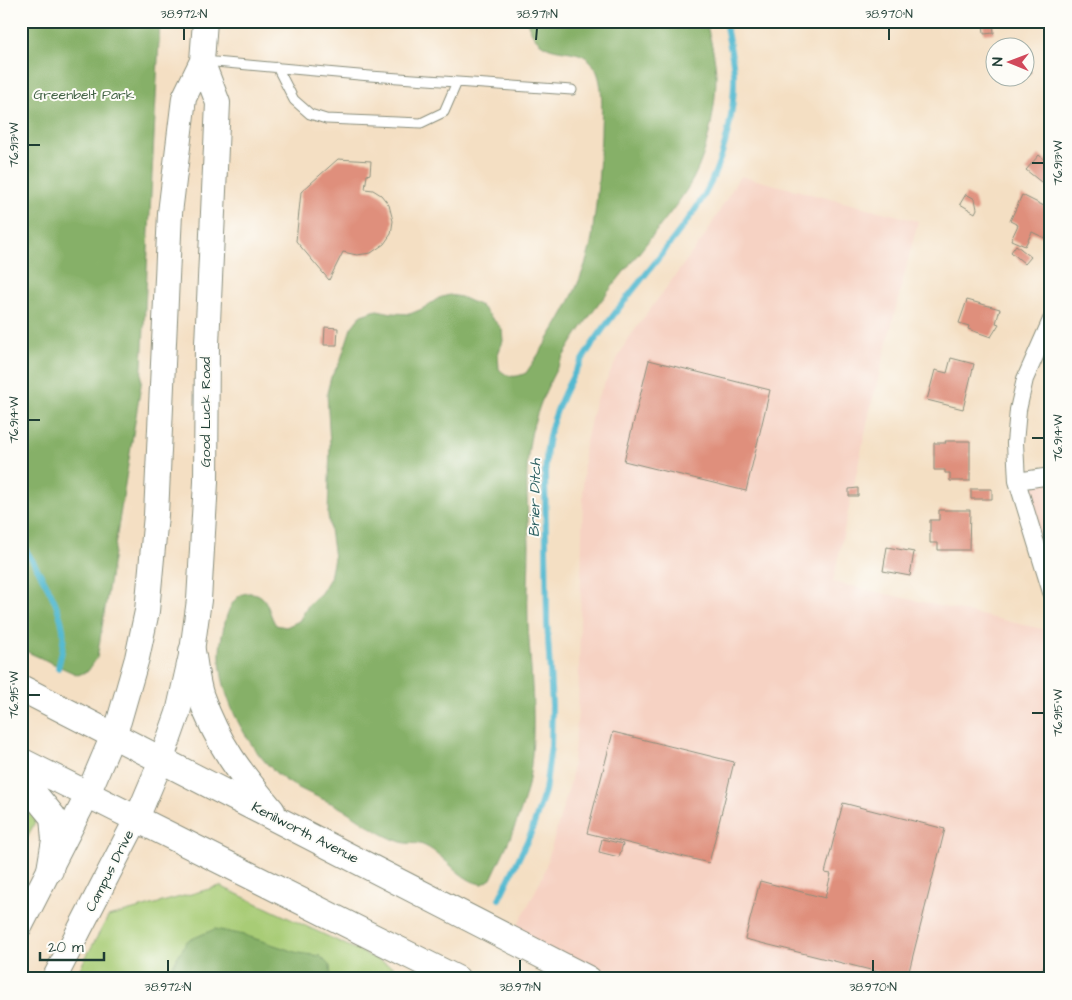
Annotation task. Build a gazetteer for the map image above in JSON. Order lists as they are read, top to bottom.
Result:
{
  "streets": {
    "main road": ["Good Luck Road", "Kenilworth Avenue", "Campus Drive"]
  },
  "crossings": [
    ["Good Luck Road", "Kenilworth Avenue"],
    ["Good Luck Road", "Campus Drive"],
    ["Kenilworth Avenue", "Campus Drive"]
  ],
  "water": ["Brier Ditch"],
  "parks": ["Greenbelt Park"],
  "scale_bar": "20 m",
  "north": "left",
  "coordinates": [
    "38.972°N",
    "38.971°N",
    "38.970°N",
    "76.913°W",
    "76.914°W",
    "76.915°W"
  ]
}
